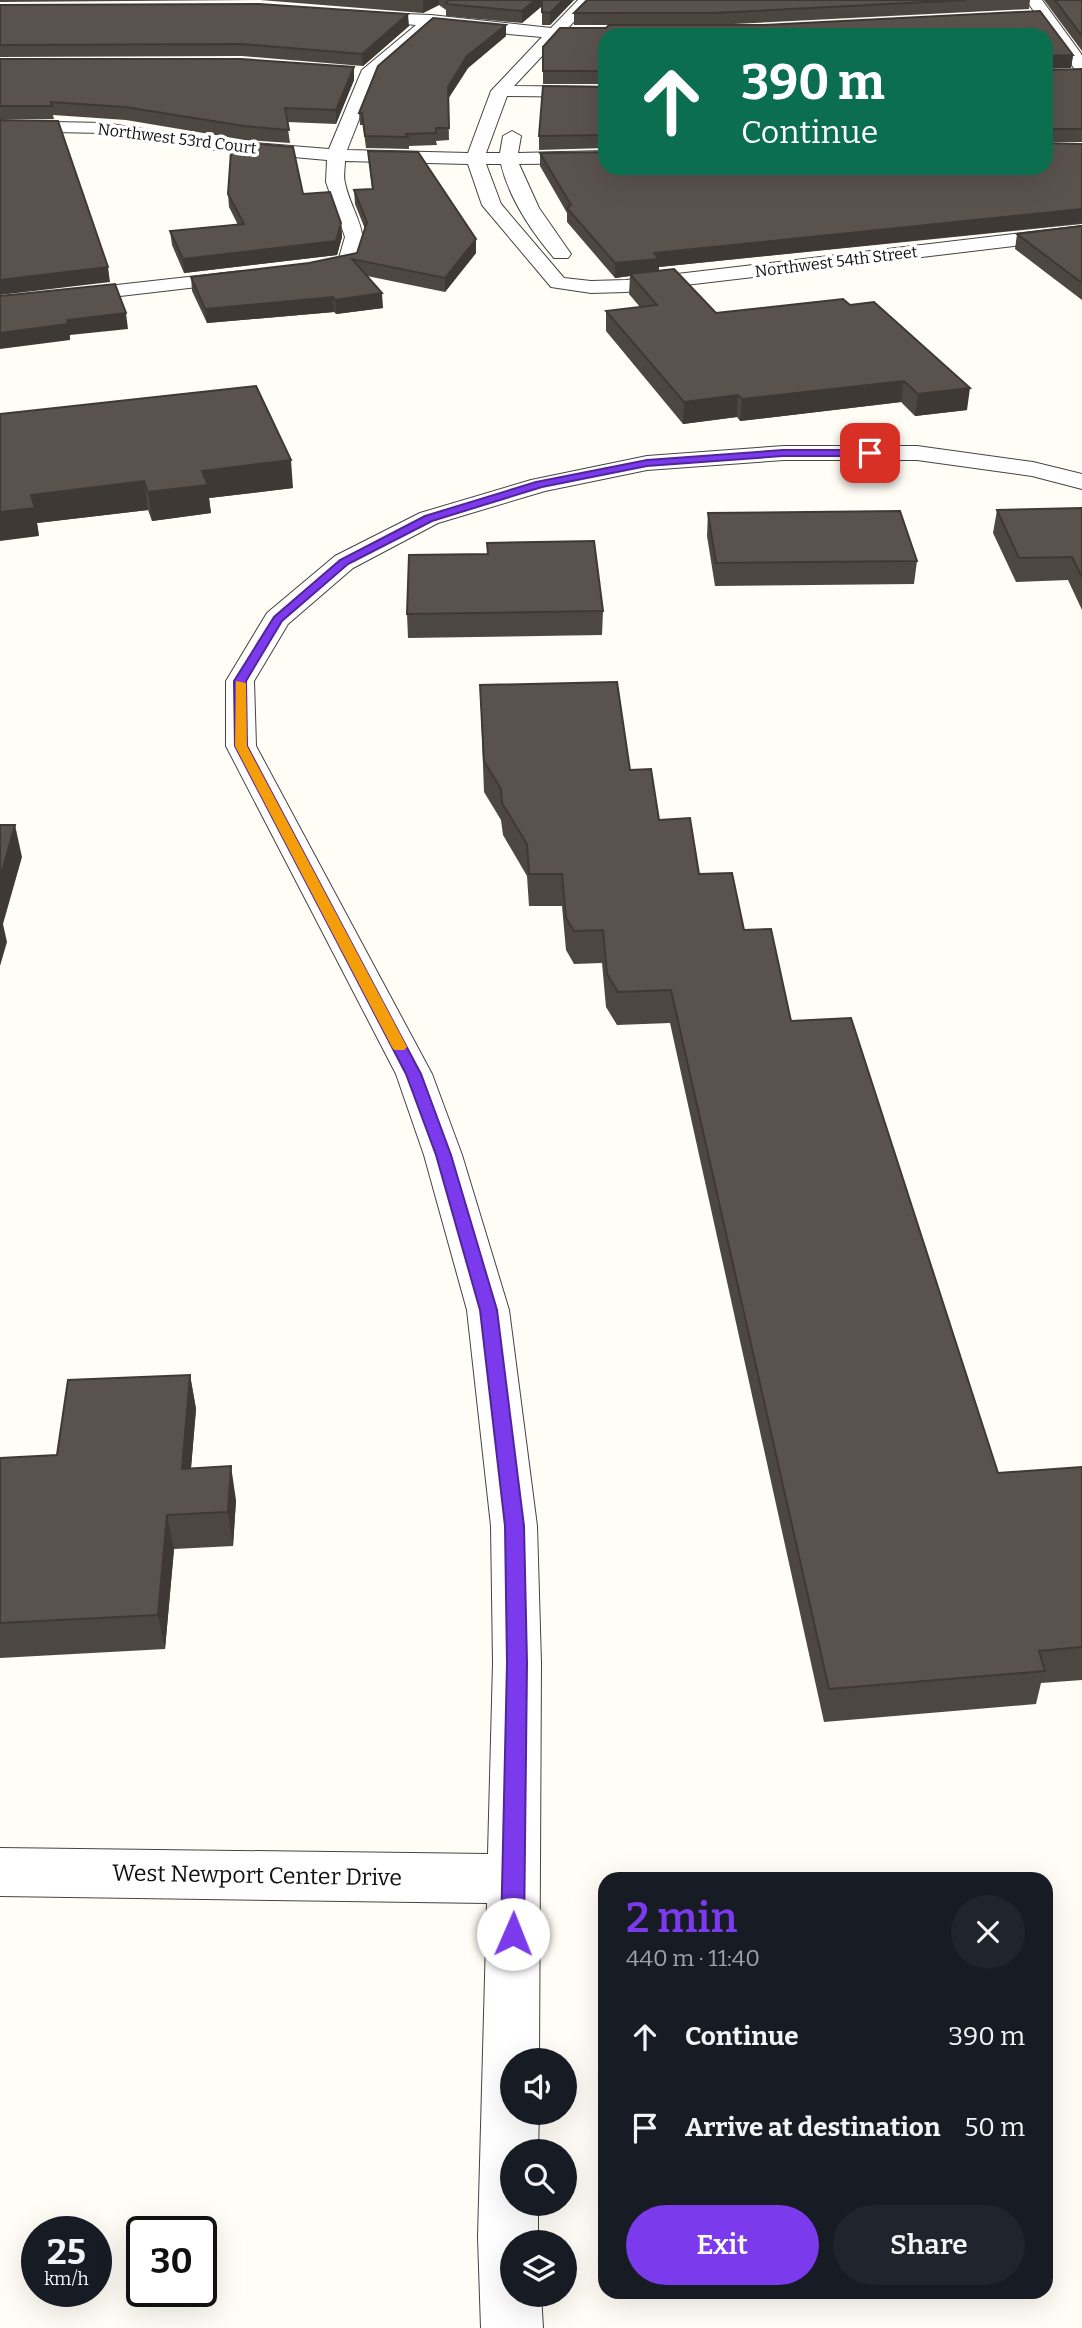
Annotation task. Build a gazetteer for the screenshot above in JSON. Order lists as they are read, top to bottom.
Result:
{
  "streets": {
    "street": ["Northwest 53rd Court", "Northwest 54th Street", "West Newport Center Drive"]
  },
  "crossings": [
    ["Northwest 53rd Court", "Northwest 54th Street"]
  ],
  "page": {
    "turn": ["390 m", "Continue"],
    "heading": ["2 min", "440 m · 11:40"],
    "list": [
      {
        "name": "Continue",
        "value": "390 m"
      },
      {
        "name": "Arrive at destination",
        "value": "50 m"
      }
    ],
    "buttons": ["Exit", "Share"],
    "speed": "25 km/h",
    "limit": "30"
  }
}
